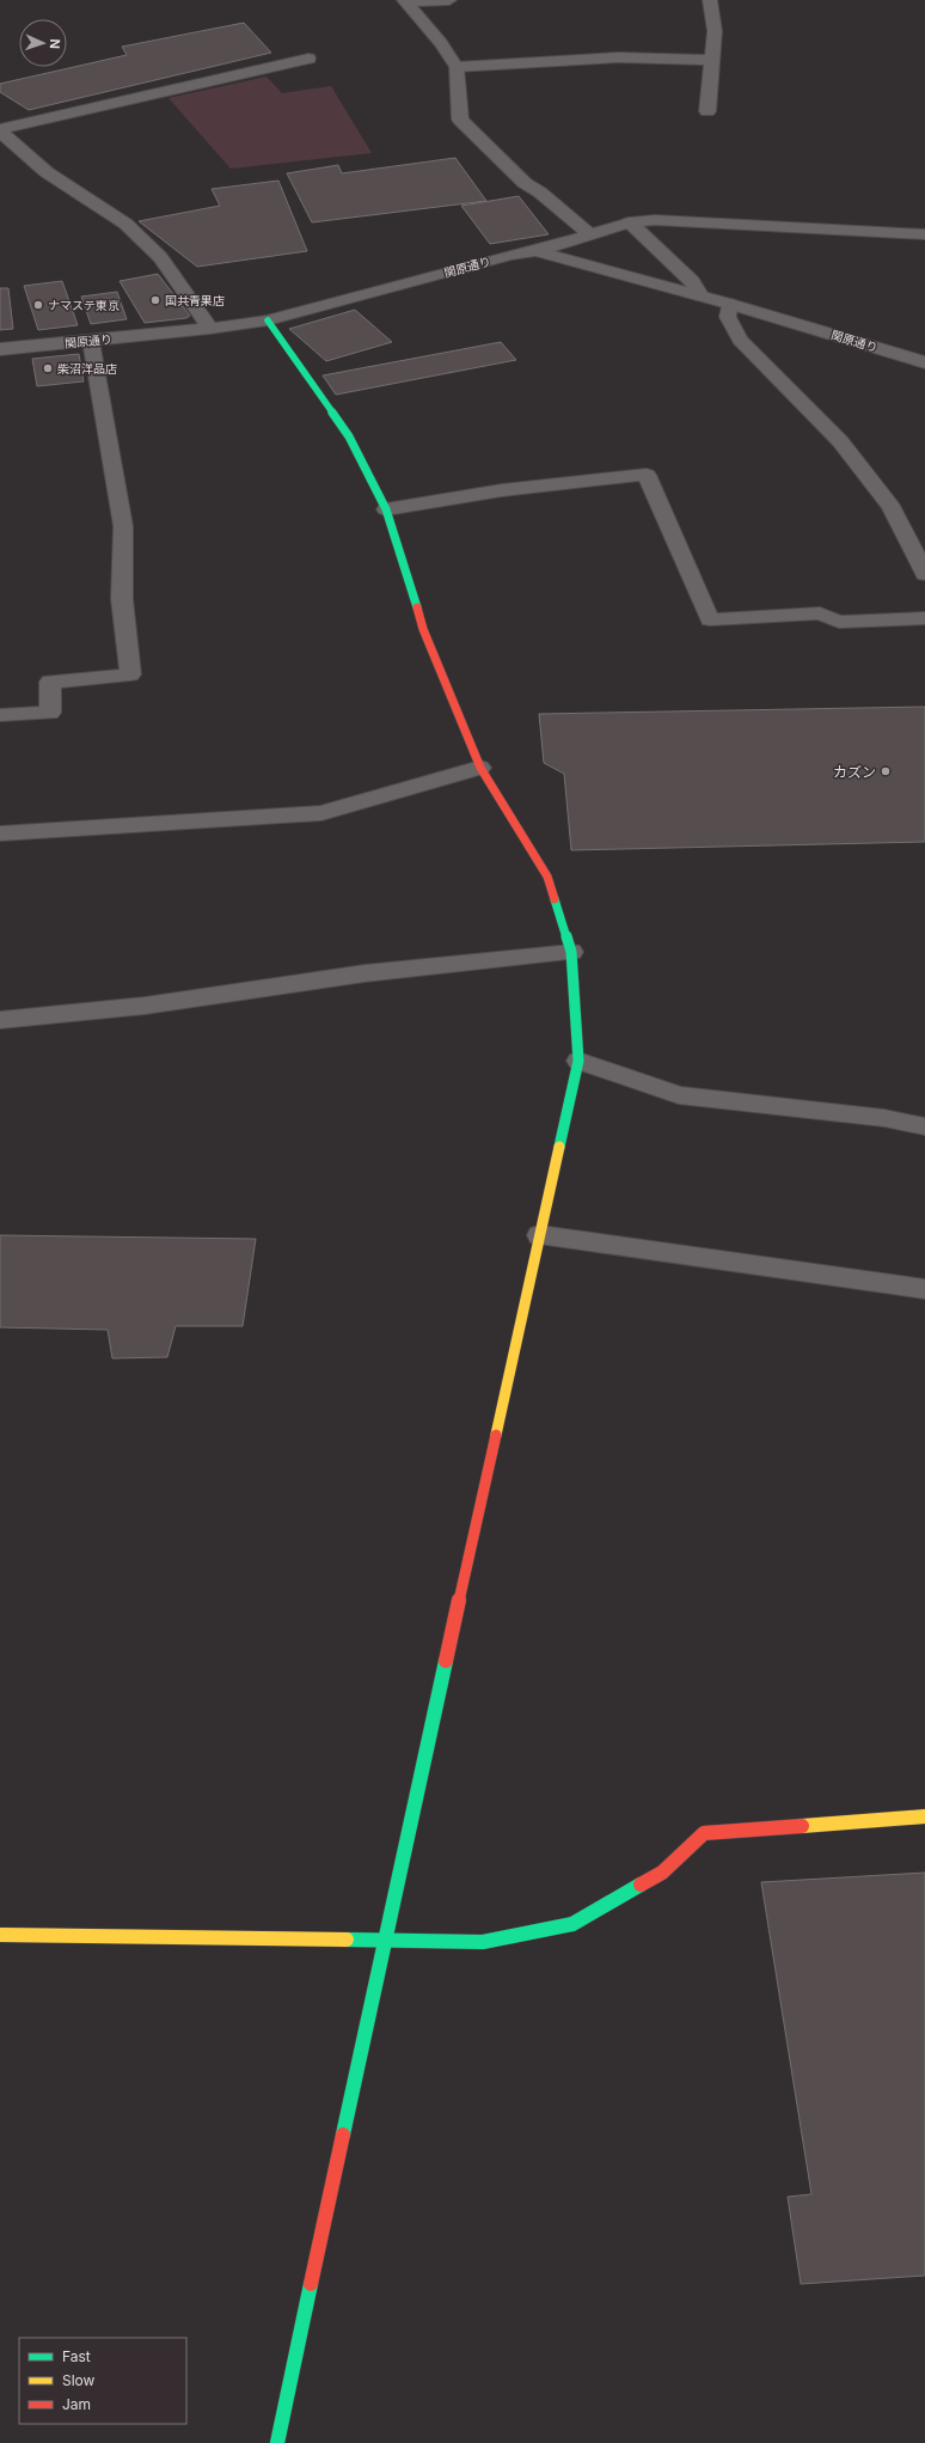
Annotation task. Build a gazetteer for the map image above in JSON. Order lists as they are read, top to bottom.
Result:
{
  "streets": {
    "street": ["関原通り"]
  },
  "places": [
    "国共青果店",
    "ナマステ東京",
    "柴沼洋品店",
    "カズン"
  ],
  "legend": ["Fast", "Slow", "Jam"],
  "north": "right"
}
